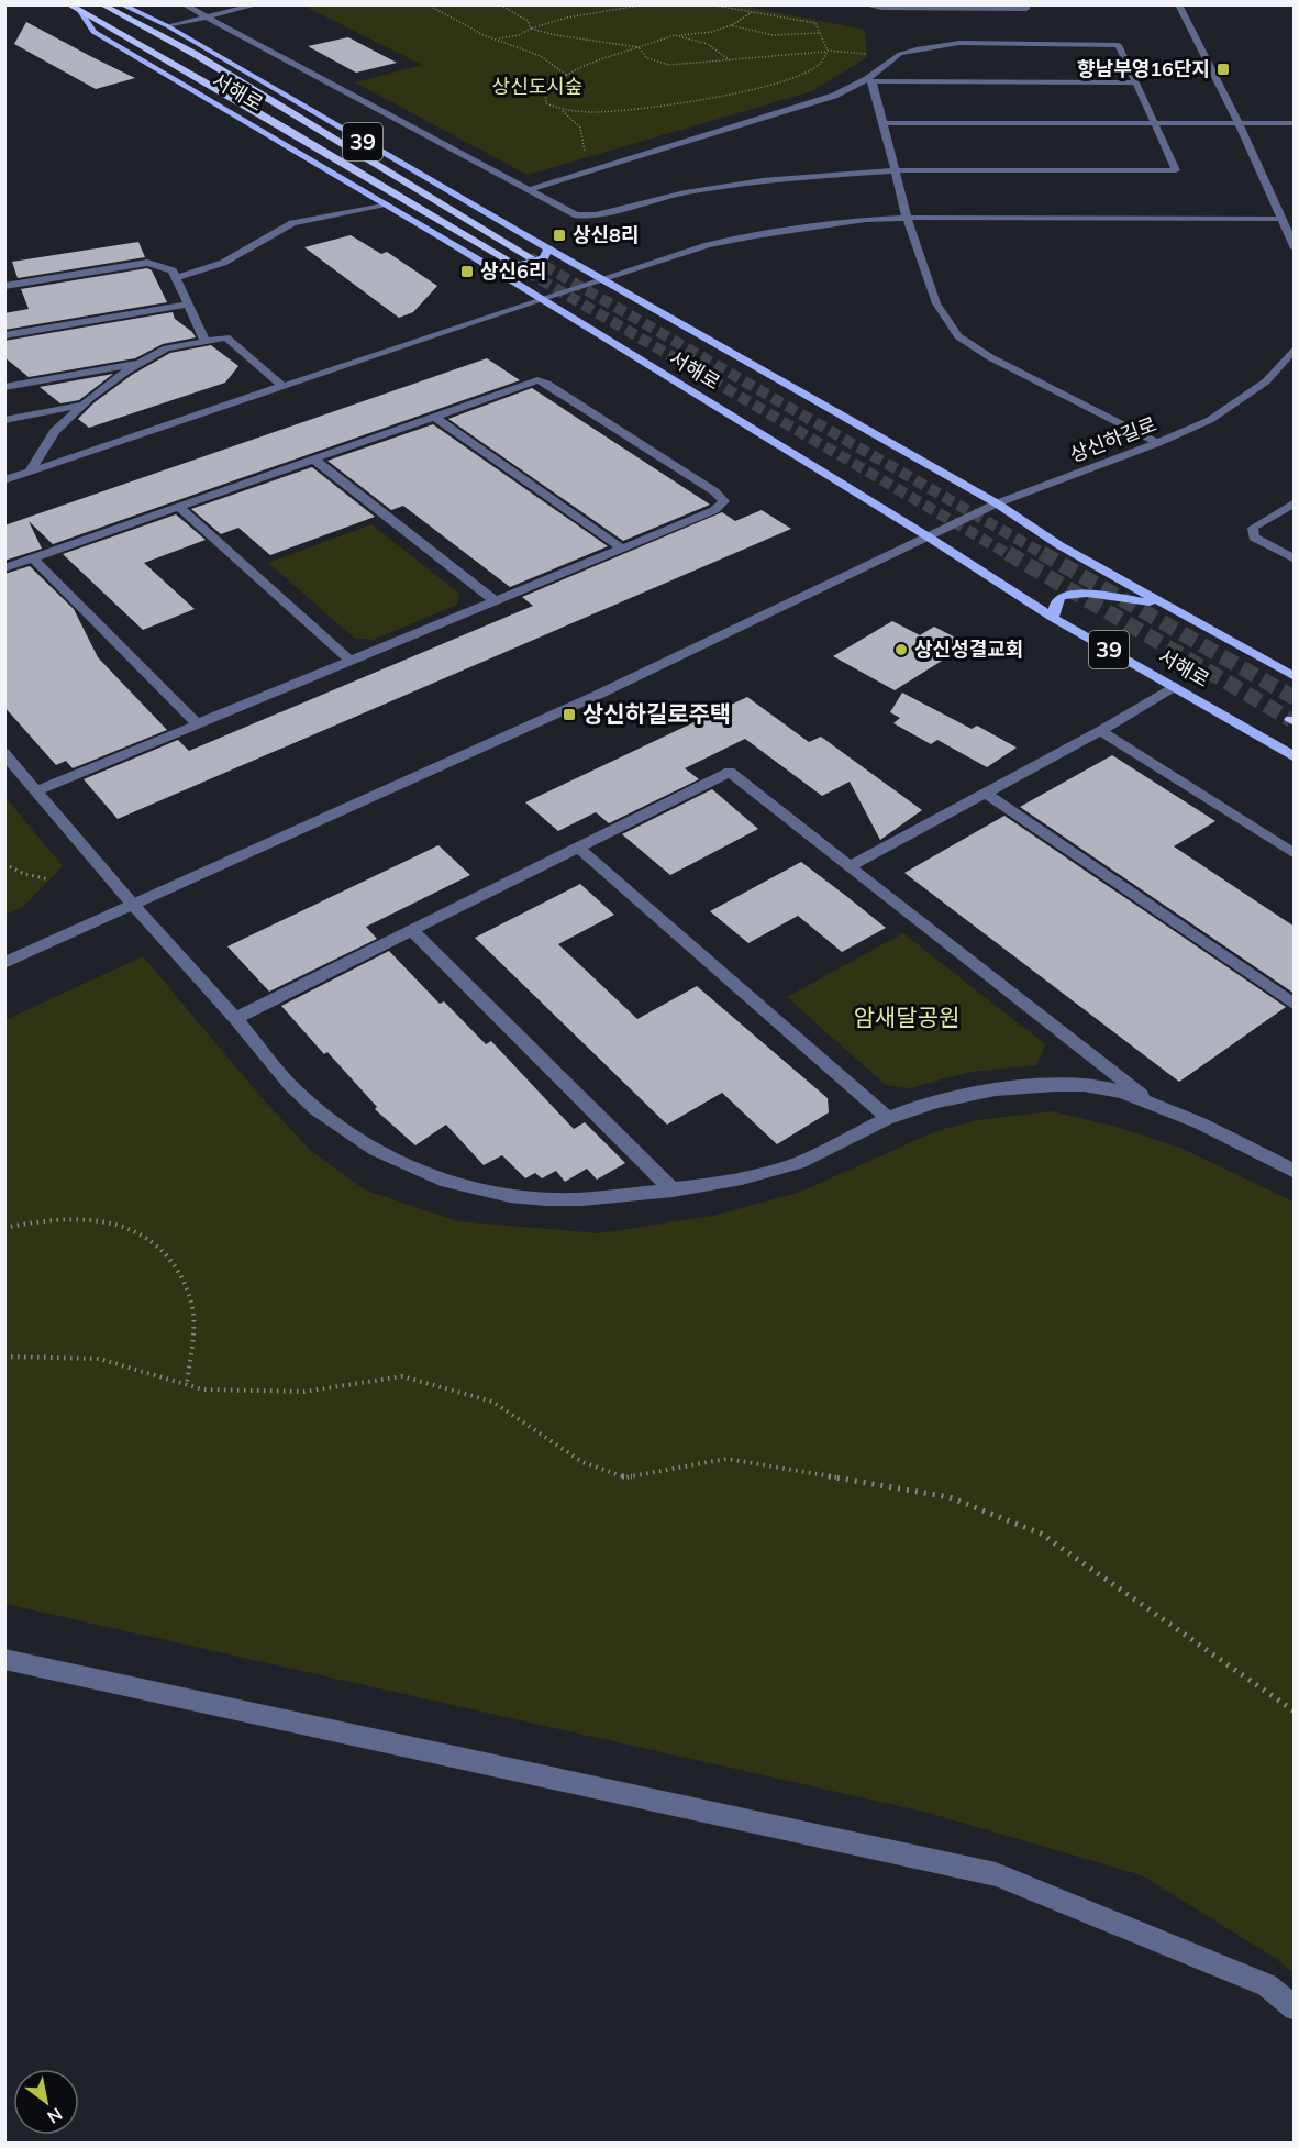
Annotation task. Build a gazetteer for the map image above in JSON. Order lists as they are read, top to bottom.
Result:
{
  "streets": {
    "highway": ["서해로", "39"],
    "street": ["상신하길로"]
  },
  "crossings": [
    ["서해로", "상신하길로"]
  ],
  "parks": ["상신도시숲", "암새달공원"],
  "places": {
    "transit": [
      "향남부영16단지",
      "상신8리",
      "상신6리",
      "상신하길로주택"
    ],
    "other": ["상신성결교회"]
  },
  "north": "bottom right"
}
